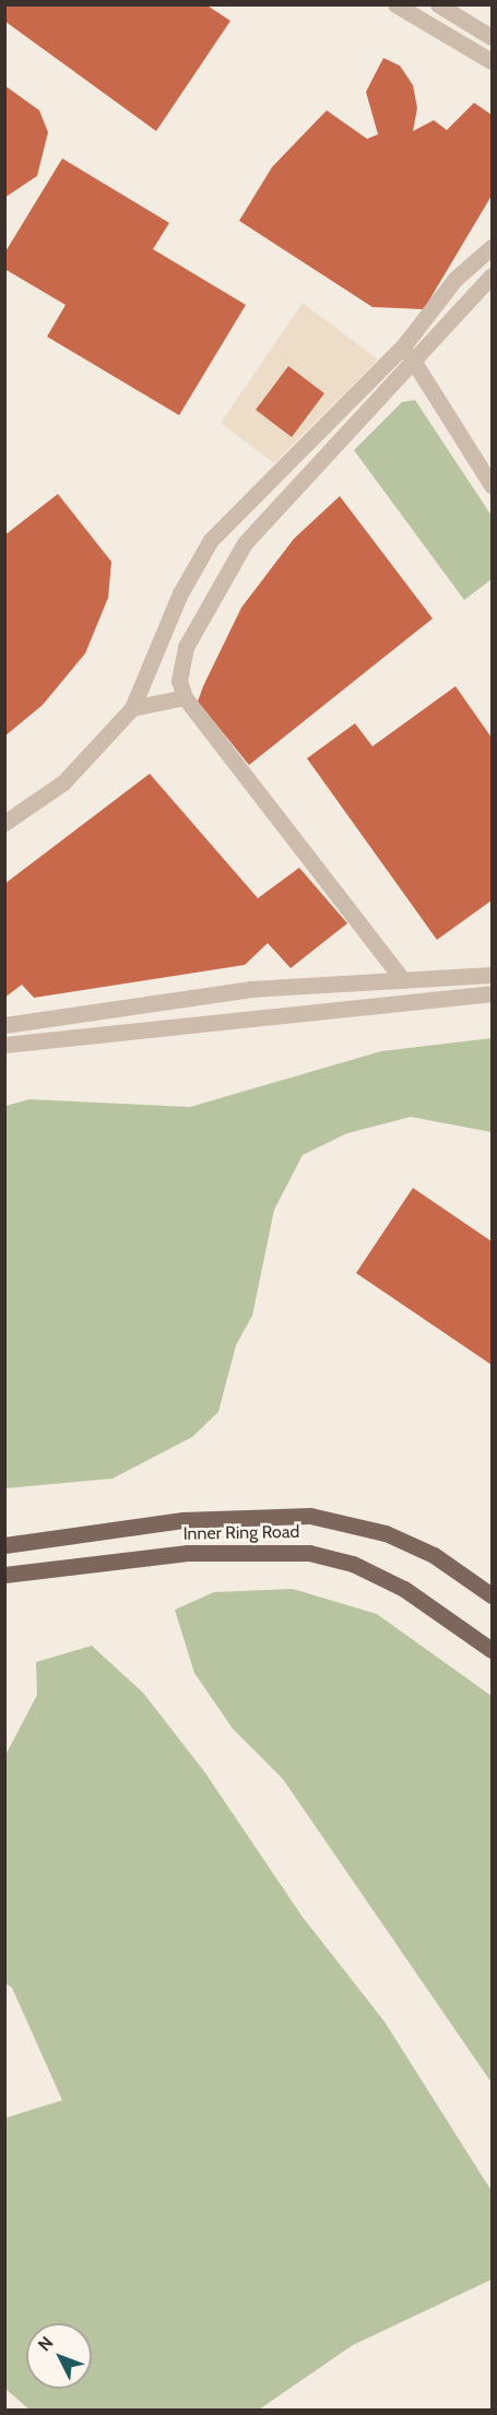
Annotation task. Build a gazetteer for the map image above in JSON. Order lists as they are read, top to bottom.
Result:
{
  "streets": {
    "main road": ["Inner Ring Road"]
  },
  "north": "top left"
}
